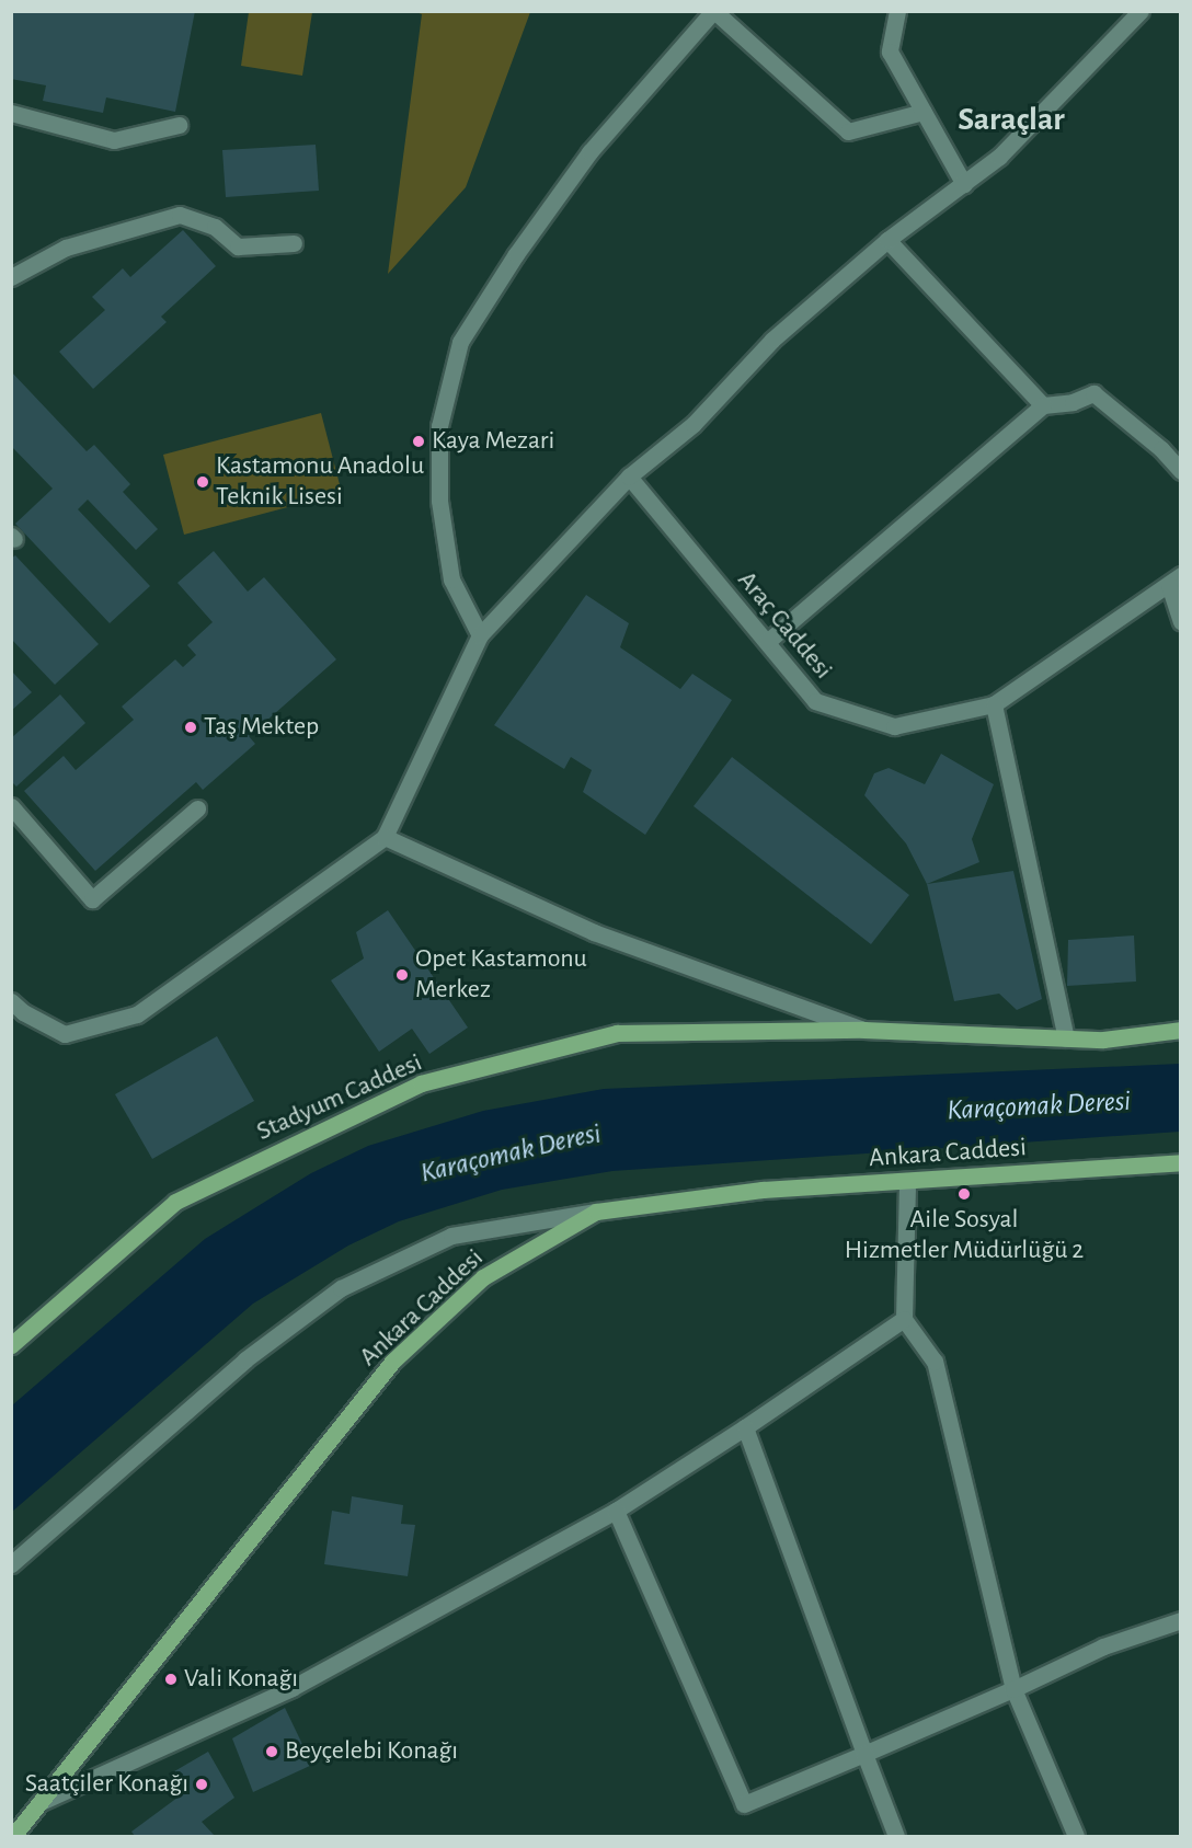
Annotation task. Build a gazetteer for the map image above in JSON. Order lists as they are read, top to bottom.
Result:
{
  "streets": {
    "main road": ["Stadyum Caddesi", "Ankara Caddesi"],
    "street": ["Araç Caddesi"]
  },
  "districts": ["Saraçlar"],
  "water": ["Karaçomak Deresi"],
  "places": [
    "Kaya Mezari",
    "Kastamonu Anadolu Teknik Lisesi",
    "Taş Mektep",
    "Opet Kastamonu Merkez",
    "Aile Sosyal Hizmetler Müdürlüğü 2",
    "Vali Konağı",
    "Beyçelebi Konağı",
    "Saatçiler Konağı"
  ]
}
